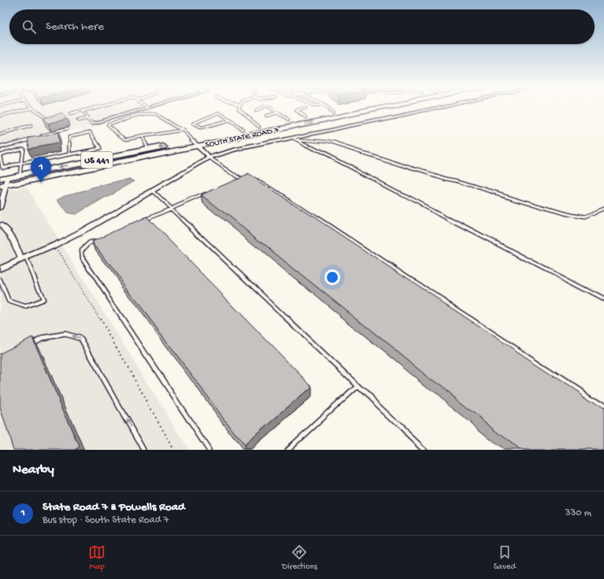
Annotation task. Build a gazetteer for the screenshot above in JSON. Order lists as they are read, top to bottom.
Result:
{
  "streets": {
    "main road": ["SOUTH STATE ROAD 7", "US 441"]
  },
  "page": {
    "search": "Search here",
    "pins": "1",
    "heading": "Nearby",
    "list": [
      {
        "mark": "1",
        "name": "State Road 7 & Powells Road",
        "note": "Bus stop · South State Road 7",
        "value": "330 m"
      }
    ],
    "nav": ["Map", "Directions", "Saved"]
  }
}
